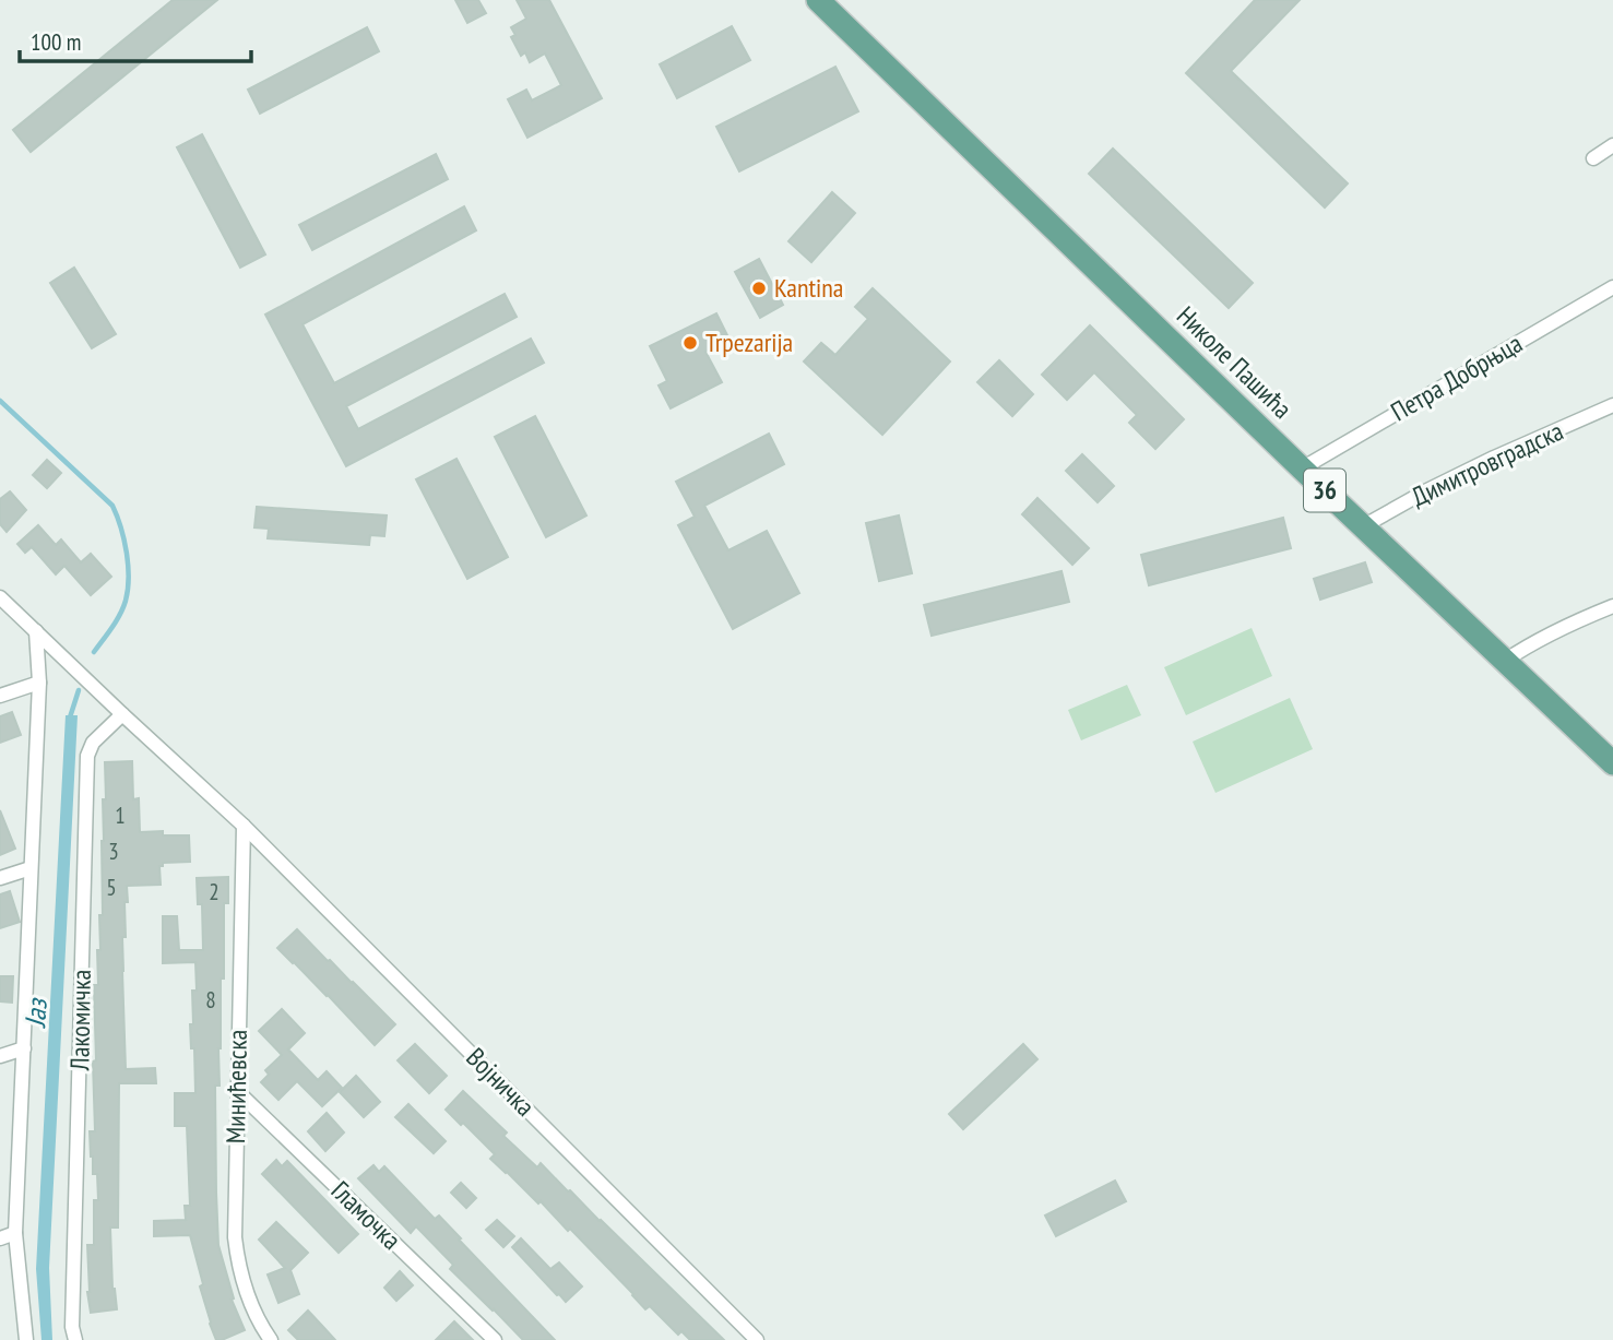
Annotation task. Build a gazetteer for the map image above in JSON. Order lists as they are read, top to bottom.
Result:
{
  "streets": {
    "main road": ["Николе Пашића", "36"],
    "street": [
      "Петра Добрњца",
      "Димитровградска",
      "Лакомичка",
      "Војничка",
      "Минићевска",
      "Гламочка"
    ]
  },
  "crossings": [
    ["Николе Пашића", "Петра Добрњца"],
    ["Николе Пашића", "Димитровградска"],
    ["Лакомичка", "Војничка"],
    ["Војничка", "Минићевска"],
    ["Минићевска", "Гламочка"]
  ],
  "water": ["Јаз"],
  "places": ["Kantina", "Trpezarija"],
  "house_numbers": [
    "1",
    "3",
    "5",
    "2",
    "8"
  ],
  "scale_bar": "100 m"
}
